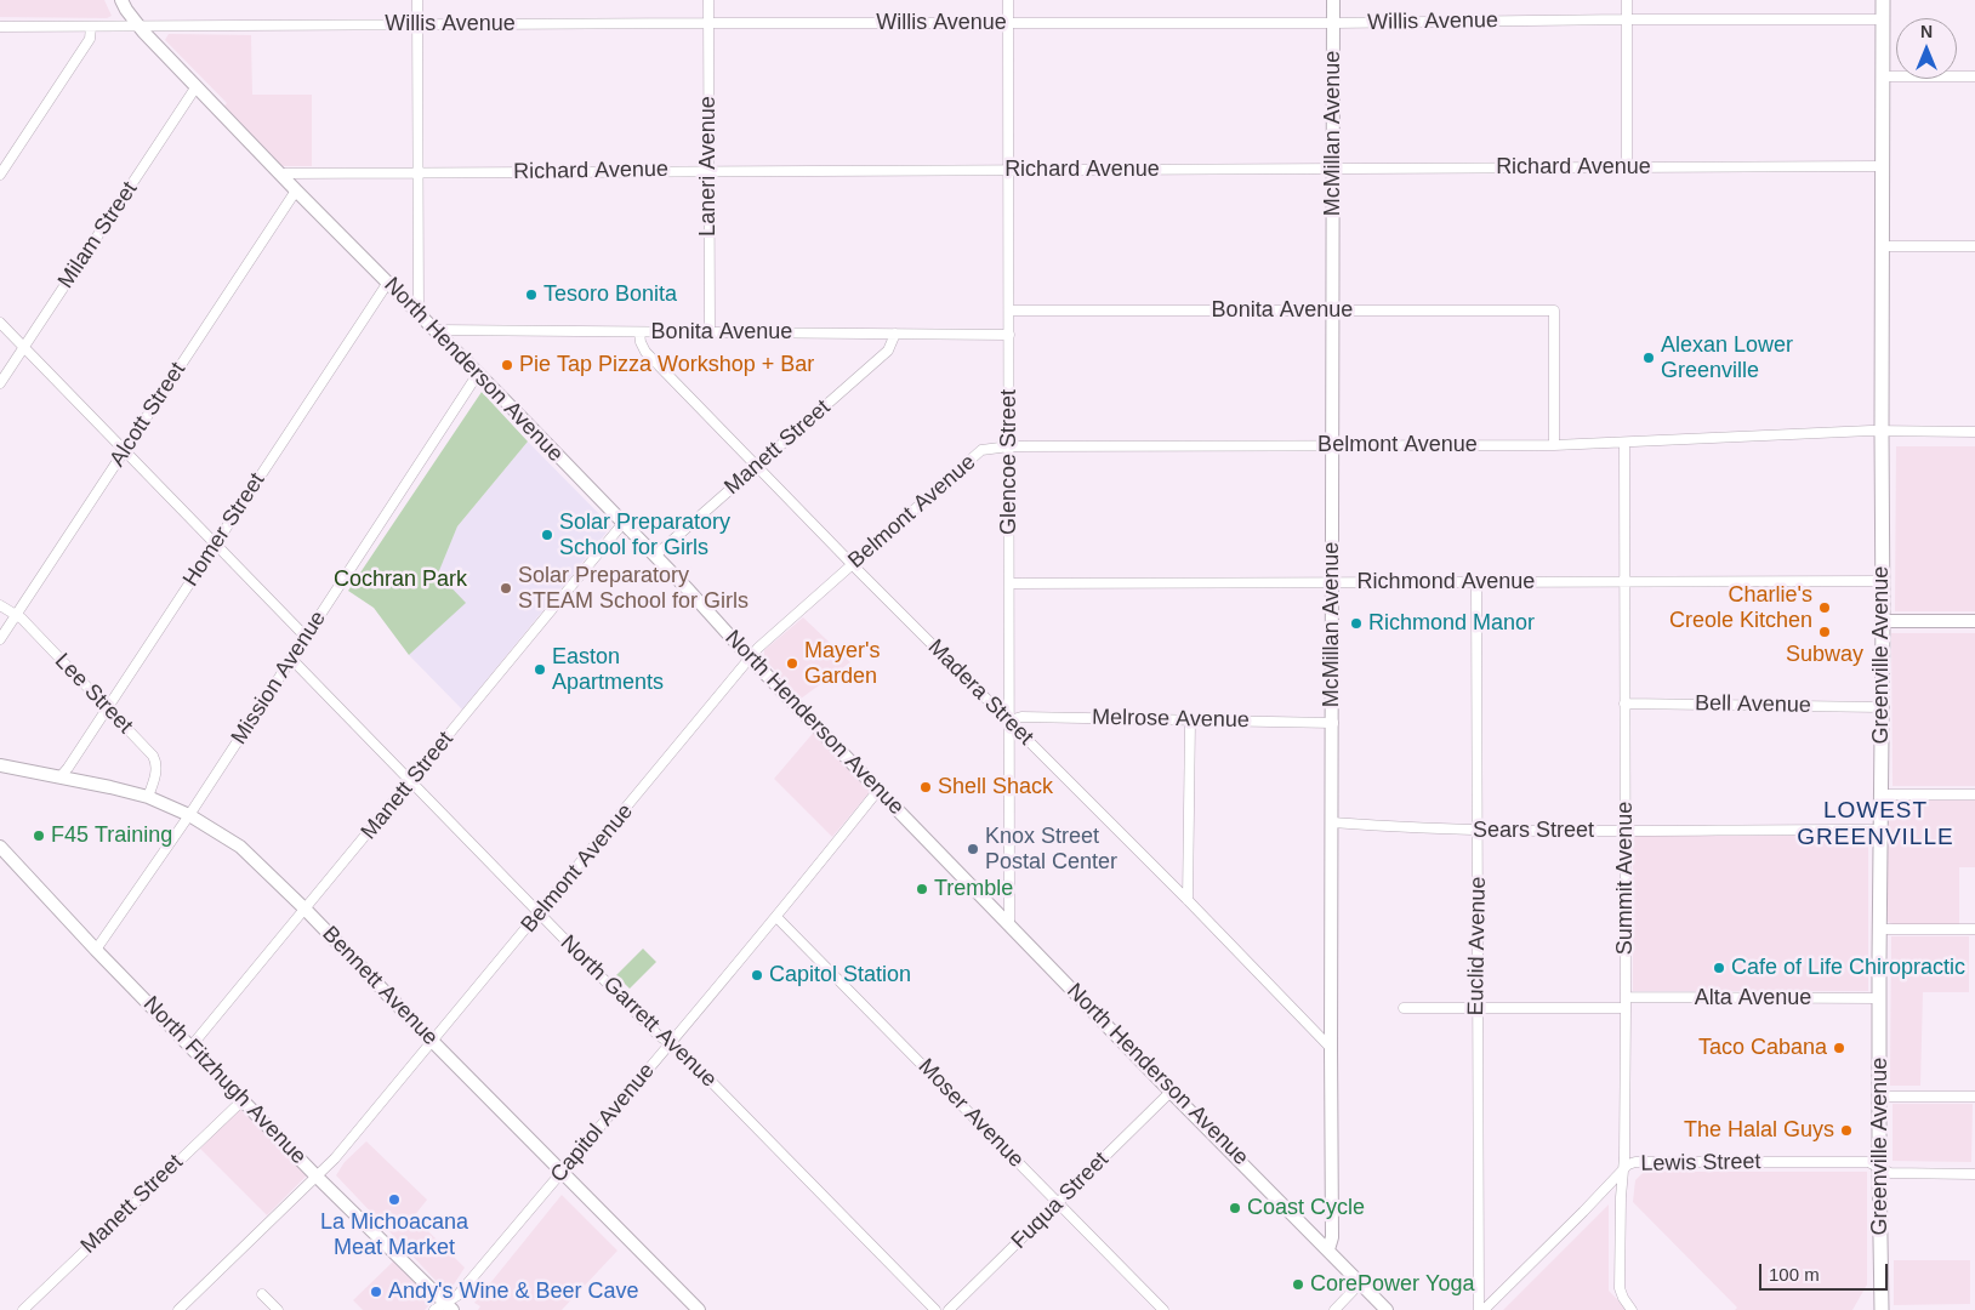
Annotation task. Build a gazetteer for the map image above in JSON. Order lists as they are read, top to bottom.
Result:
{
  "streets": {
    "main road": ["Greenville Avenue"],
    "street": [
      "Willis Avenue",
      "McMillan Avenue",
      "Laneri Avenue",
      "Richard Avenue",
      "Milam Street",
      "Bonita Avenue",
      "North Henderson Avenue",
      "Alcott Street",
      "Belmont Avenue",
      "Manett Street",
      "Glencoe Street",
      "Homer Street",
      "Richmond Avenue",
      "Mission Avenue",
      "Madera Street",
      "Lee Street",
      "Bell Avenue",
      "Melrose Avenue",
      "Sears Street",
      "Summit Avenue",
      "Euclid Avenue",
      "Bennett Avenue",
      "Alta Avenue",
      "North Garrett Avenue",
      "North Fitzhugh Avenue",
      "Moser Avenue",
      "Capitol Avenue",
      "Lewis Street",
      "Fuqua Street"
    ]
  },
  "crossings": [
    ["Willis Avenue", "McMillan Avenue"],
    ["Willis Avenue", "Laneri Avenue"],
    ["Willis Avenue", "North Henderson Avenue"],
    ["Willis Avenue", "Glencoe Street"],
    ["Willis Avenue", "Greenville Avenue"],
    ["McMillan Avenue", "Richard Avenue"],
    ["McMillan Avenue", "Bonita Avenue"],
    ["McMillan Avenue", "North Henderson Avenue"],
    ["McMillan Avenue", "Belmont Avenue"],
    ["McMillan Avenue", "Richmond Avenue"],
    ["McMillan Avenue", "Madera Street"],
    ["McMillan Avenue", "Melrose Avenue"],
    ["McMillan Avenue", "Sears Street"],
    ["Laneri Avenue", "Richard Avenue"],
    ["Laneri Avenue", "Bonita Avenue"],
    ["Richard Avenue", "North Henderson Avenue"],
    ["Richard Avenue", "Glencoe Street"],
    ["Richard Avenue", "Greenville Avenue"],
    ["Milam Street", "North Henderson Avenue"],
    ["Bonita Avenue", "North Henderson Avenue"],
    ["Bonita Avenue", "Belmont Avenue"],
    ["Bonita Avenue", "Manett Street"],
    ["Bonita Avenue", "Glencoe Street"],
    ["Bonita Avenue", "Madera Street"],
    ["North Henderson Avenue", "Alcott Street"],
    ["North Henderson Avenue", "Belmont Avenue"],
    ["North Henderson Avenue", "Manett Street"],
    ["North Henderson Avenue", "Glencoe Street"],
    ["North Henderson Avenue", "Homer Street"],
    ["North Henderson Avenue", "Mission Avenue"],
    ["North Henderson Avenue", "Capitol Avenue"],
    ["North Henderson Avenue", "Fuqua Street"],
    ["Alcott Street", "Lee Street"],
    ["Belmont Avenue", "Glencoe Street"],
    ["Belmont Avenue", "Greenville Avenue"],
    ["Belmont Avenue", "Madera Street"],
    ["Belmont Avenue", "Summit Avenue"],
    ["Belmont Avenue", "Bennett Avenue"],
    ["Belmont Avenue", "North Garrett Avenue"],
    ["Belmont Avenue", "North Fitzhugh Avenue"],
    ["Manett Street", "Madera Street"],
    ["Manett Street", "Bennett Avenue"],
    ["Manett Street", "North Garrett Avenue"],
    ["Manett Street", "North Fitzhugh Avenue"],
    ["Glencoe Street", "Richmond Avenue"],
    ["Glencoe Street", "Madera Street"],
    ["Glencoe Street", "Melrose Avenue"],
    ["Homer Street", "Lee Street"],
    ["Homer Street", "Bennett Avenue"],
    ["Richmond Avenue", "Greenville Avenue"],
    ["Richmond Avenue", "Summit Avenue"],
    ["Richmond Avenue", "Euclid Avenue"],
    ["Greenville Avenue", "Bell Avenue"],
    ["Greenville Avenue", "Sears Street"],
    ["Greenville Avenue", "Alta Avenue"],
    ["Greenville Avenue", "Lewis Street"],
    ["Mission Avenue", "Bennett Avenue"],
    ["Mission Avenue", "North Garrett Avenue"],
    ["Mission Avenue", "North Fitzhugh Avenue"],
    ["Madera Street", "Melrose Avenue"],
    ["Lee Street", "Bennett Avenue"],
    ["Bell Avenue", "Summit Avenue"],
    ["Sears Street", "Summit Avenue"],
    ["Sears Street", "Euclid Avenue"],
    ["Summit Avenue", "Alta Avenue"],
    ["Summit Avenue", "Lewis Street"],
    ["Euclid Avenue", "Alta Avenue"],
    ["Bennett Avenue", "Capitol Avenue"],
    ["North Garrett Avenue", "Capitol Avenue"],
    ["North Fitzhugh Avenue", "Capitol Avenue"],
    ["Moser Avenue", "Capitol Avenue"],
    ["Moser Avenue", "Fuqua Street"]
  ],
  "districts": ["LOWEST GREENVILLE"],
  "parks": ["Cochran Park"],
  "places": [
    "Tesoro Bonita",
    "Alexan Lower Greenville",
    "Pie Tap Pizza Workshop + Bar",
    "Solar Preparatory School for Girls",
    "Solar Preparatory STEAM School for Girls",
    "Charlie's Creole Kitchen",
    "Richmond Manor",
    "Subway",
    "Mayer's Garden",
    "Easton Apartments",
    "Shell Shack",
    "F45 Training",
    "Knox Street Postal Center",
    "Tremble",
    "Cafe of Life Chiropractic",
    "Capitol Station",
    "Taco Cabana",
    "The Halal Guys",
    "La Michoacana Meat Market",
    "Coast Cycle",
    "CorePower Yoga",
    "Andy's Wine & Beer Cave"
  ],
  "scale_bar": "100 m",
  "north": "top"
}
